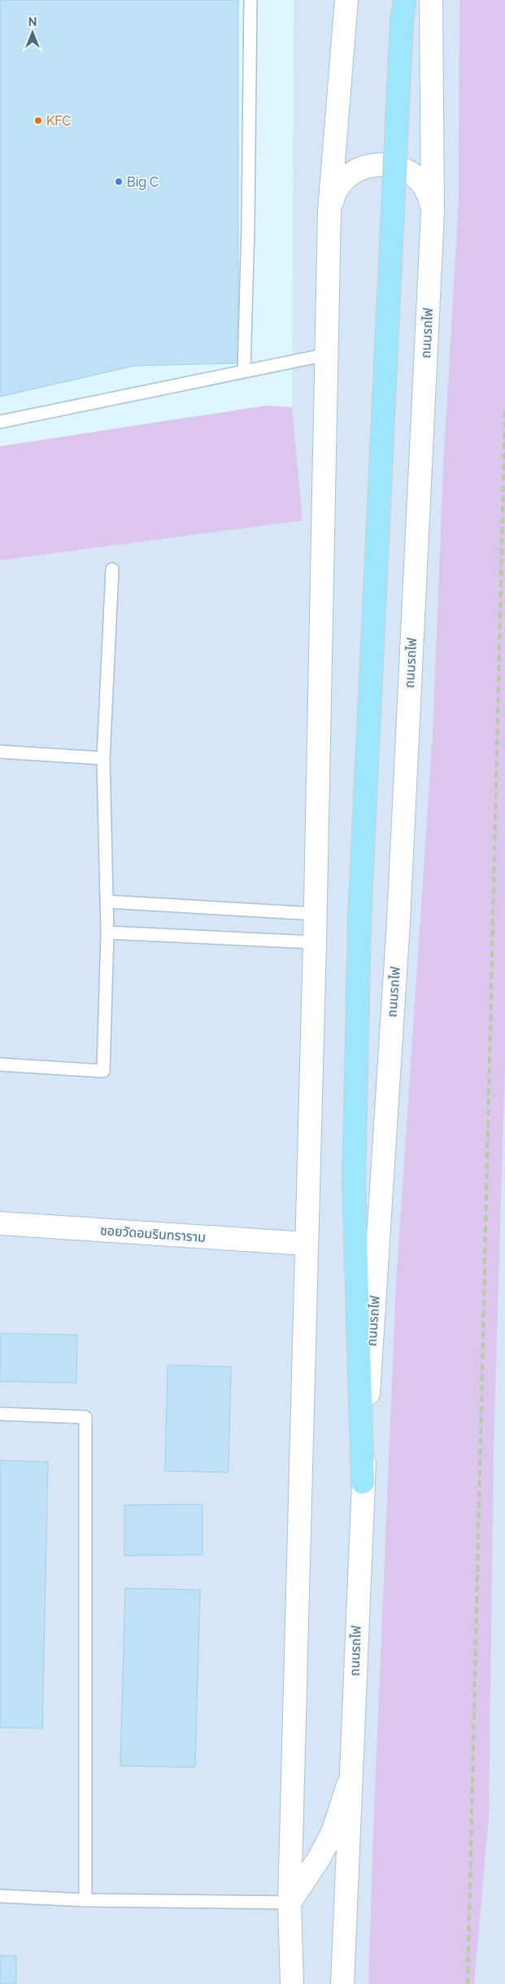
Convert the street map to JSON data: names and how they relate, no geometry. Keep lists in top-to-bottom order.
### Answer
{
  "streets": {
    "main road": ["ถนนรถไฟ", "ซอยวัดอมรินทราราม"]
  },
  "places": ["KFC", "Big C"],
  "north": "top"
}
